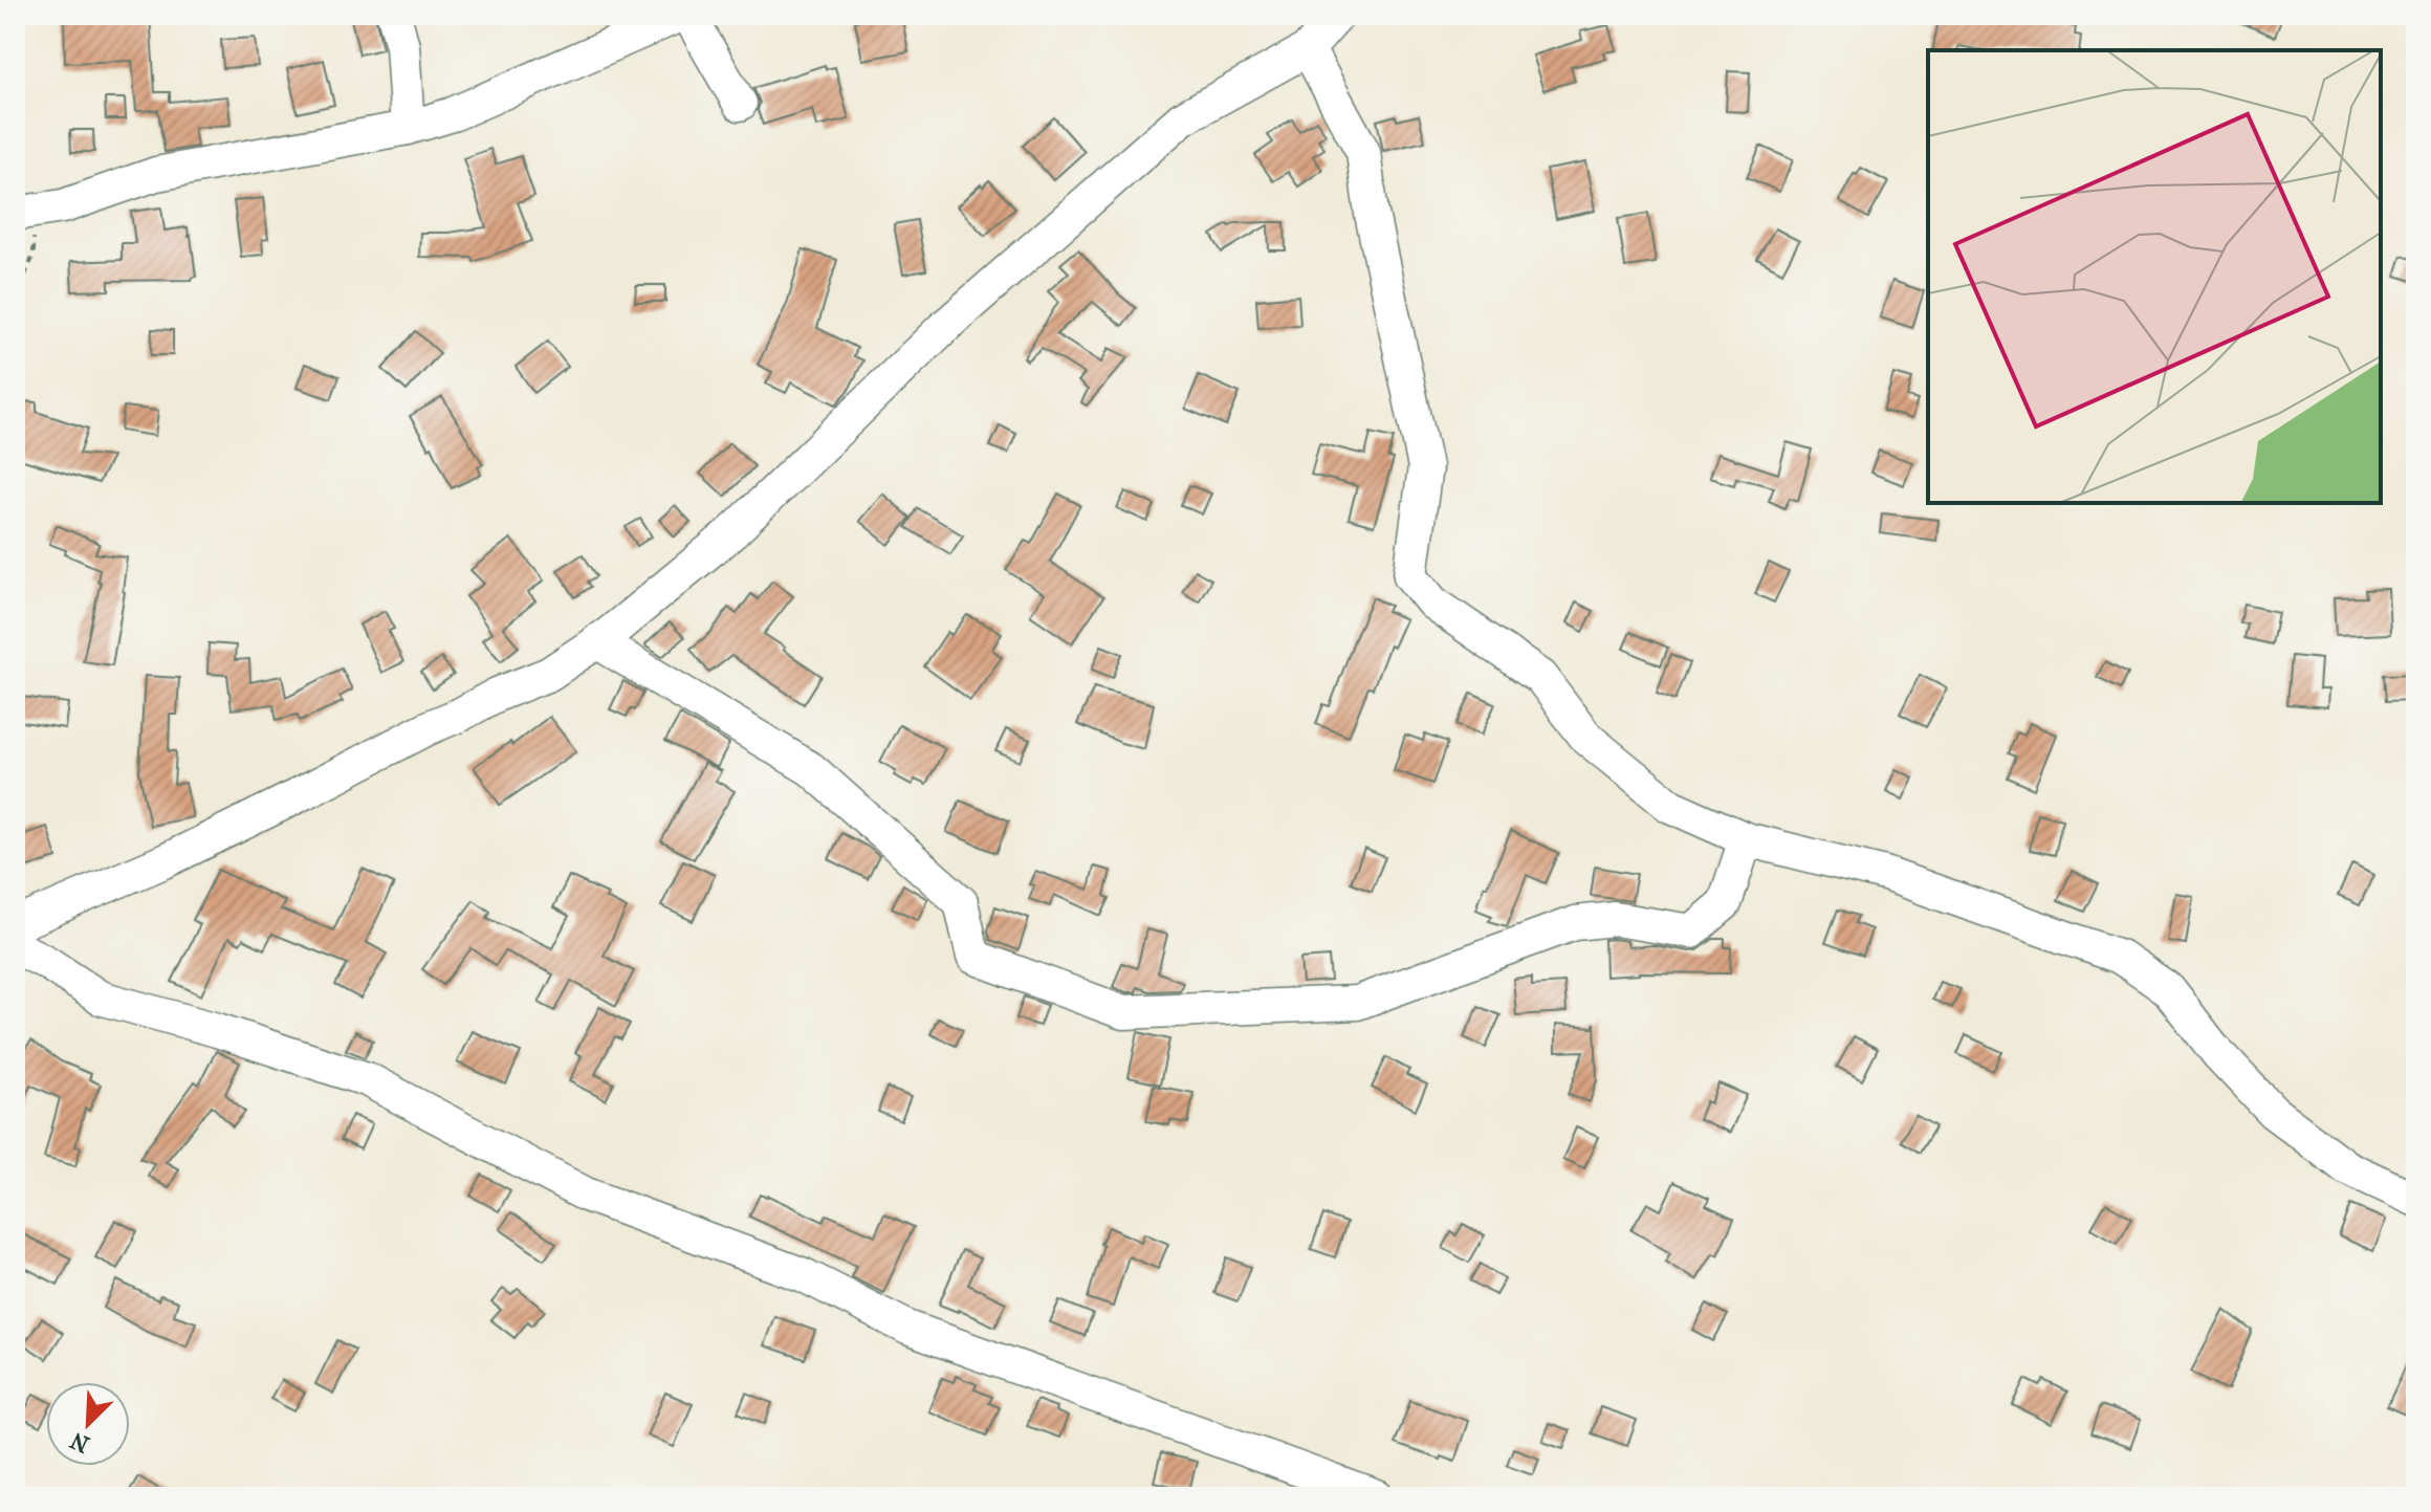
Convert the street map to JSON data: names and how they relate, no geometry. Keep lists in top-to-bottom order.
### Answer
{
  "north": "bottom left"
}
